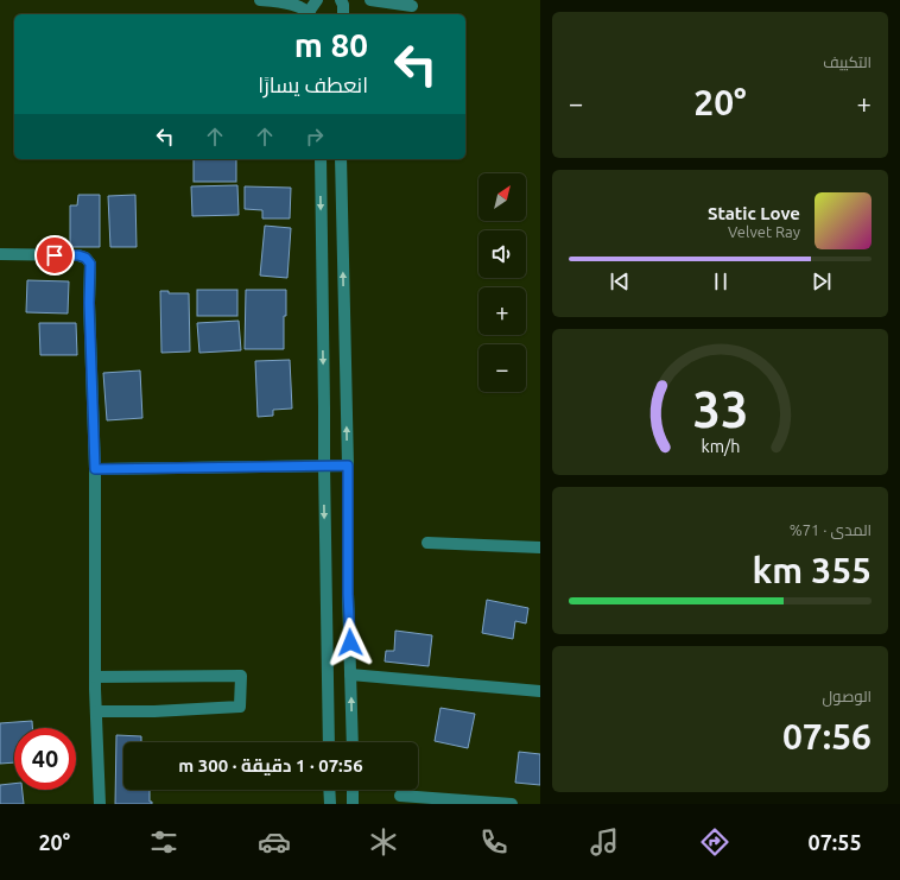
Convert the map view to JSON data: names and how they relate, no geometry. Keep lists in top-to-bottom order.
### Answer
{
  "north": "top right",
  "page": {
    "tile": [
      "التكييف",
      ["المدى · 71%", "355 km"],
      ["الوصول", "07:56"]
    ],
    "turn": ["80 m", "انعطف يسارًا"],
    "heat": ["−", "20°", "+"],
    "map_buttons": ["+", "−"],
    "song": ["Static Love", "Velvet Ray"],
    "limit": "40",
    "trip": "07:56 · 1 دقيقة · 300 m",
    "tabs": ["07:55", "20°"],
    "gauge": ["33", "km/h"]
  }
}
